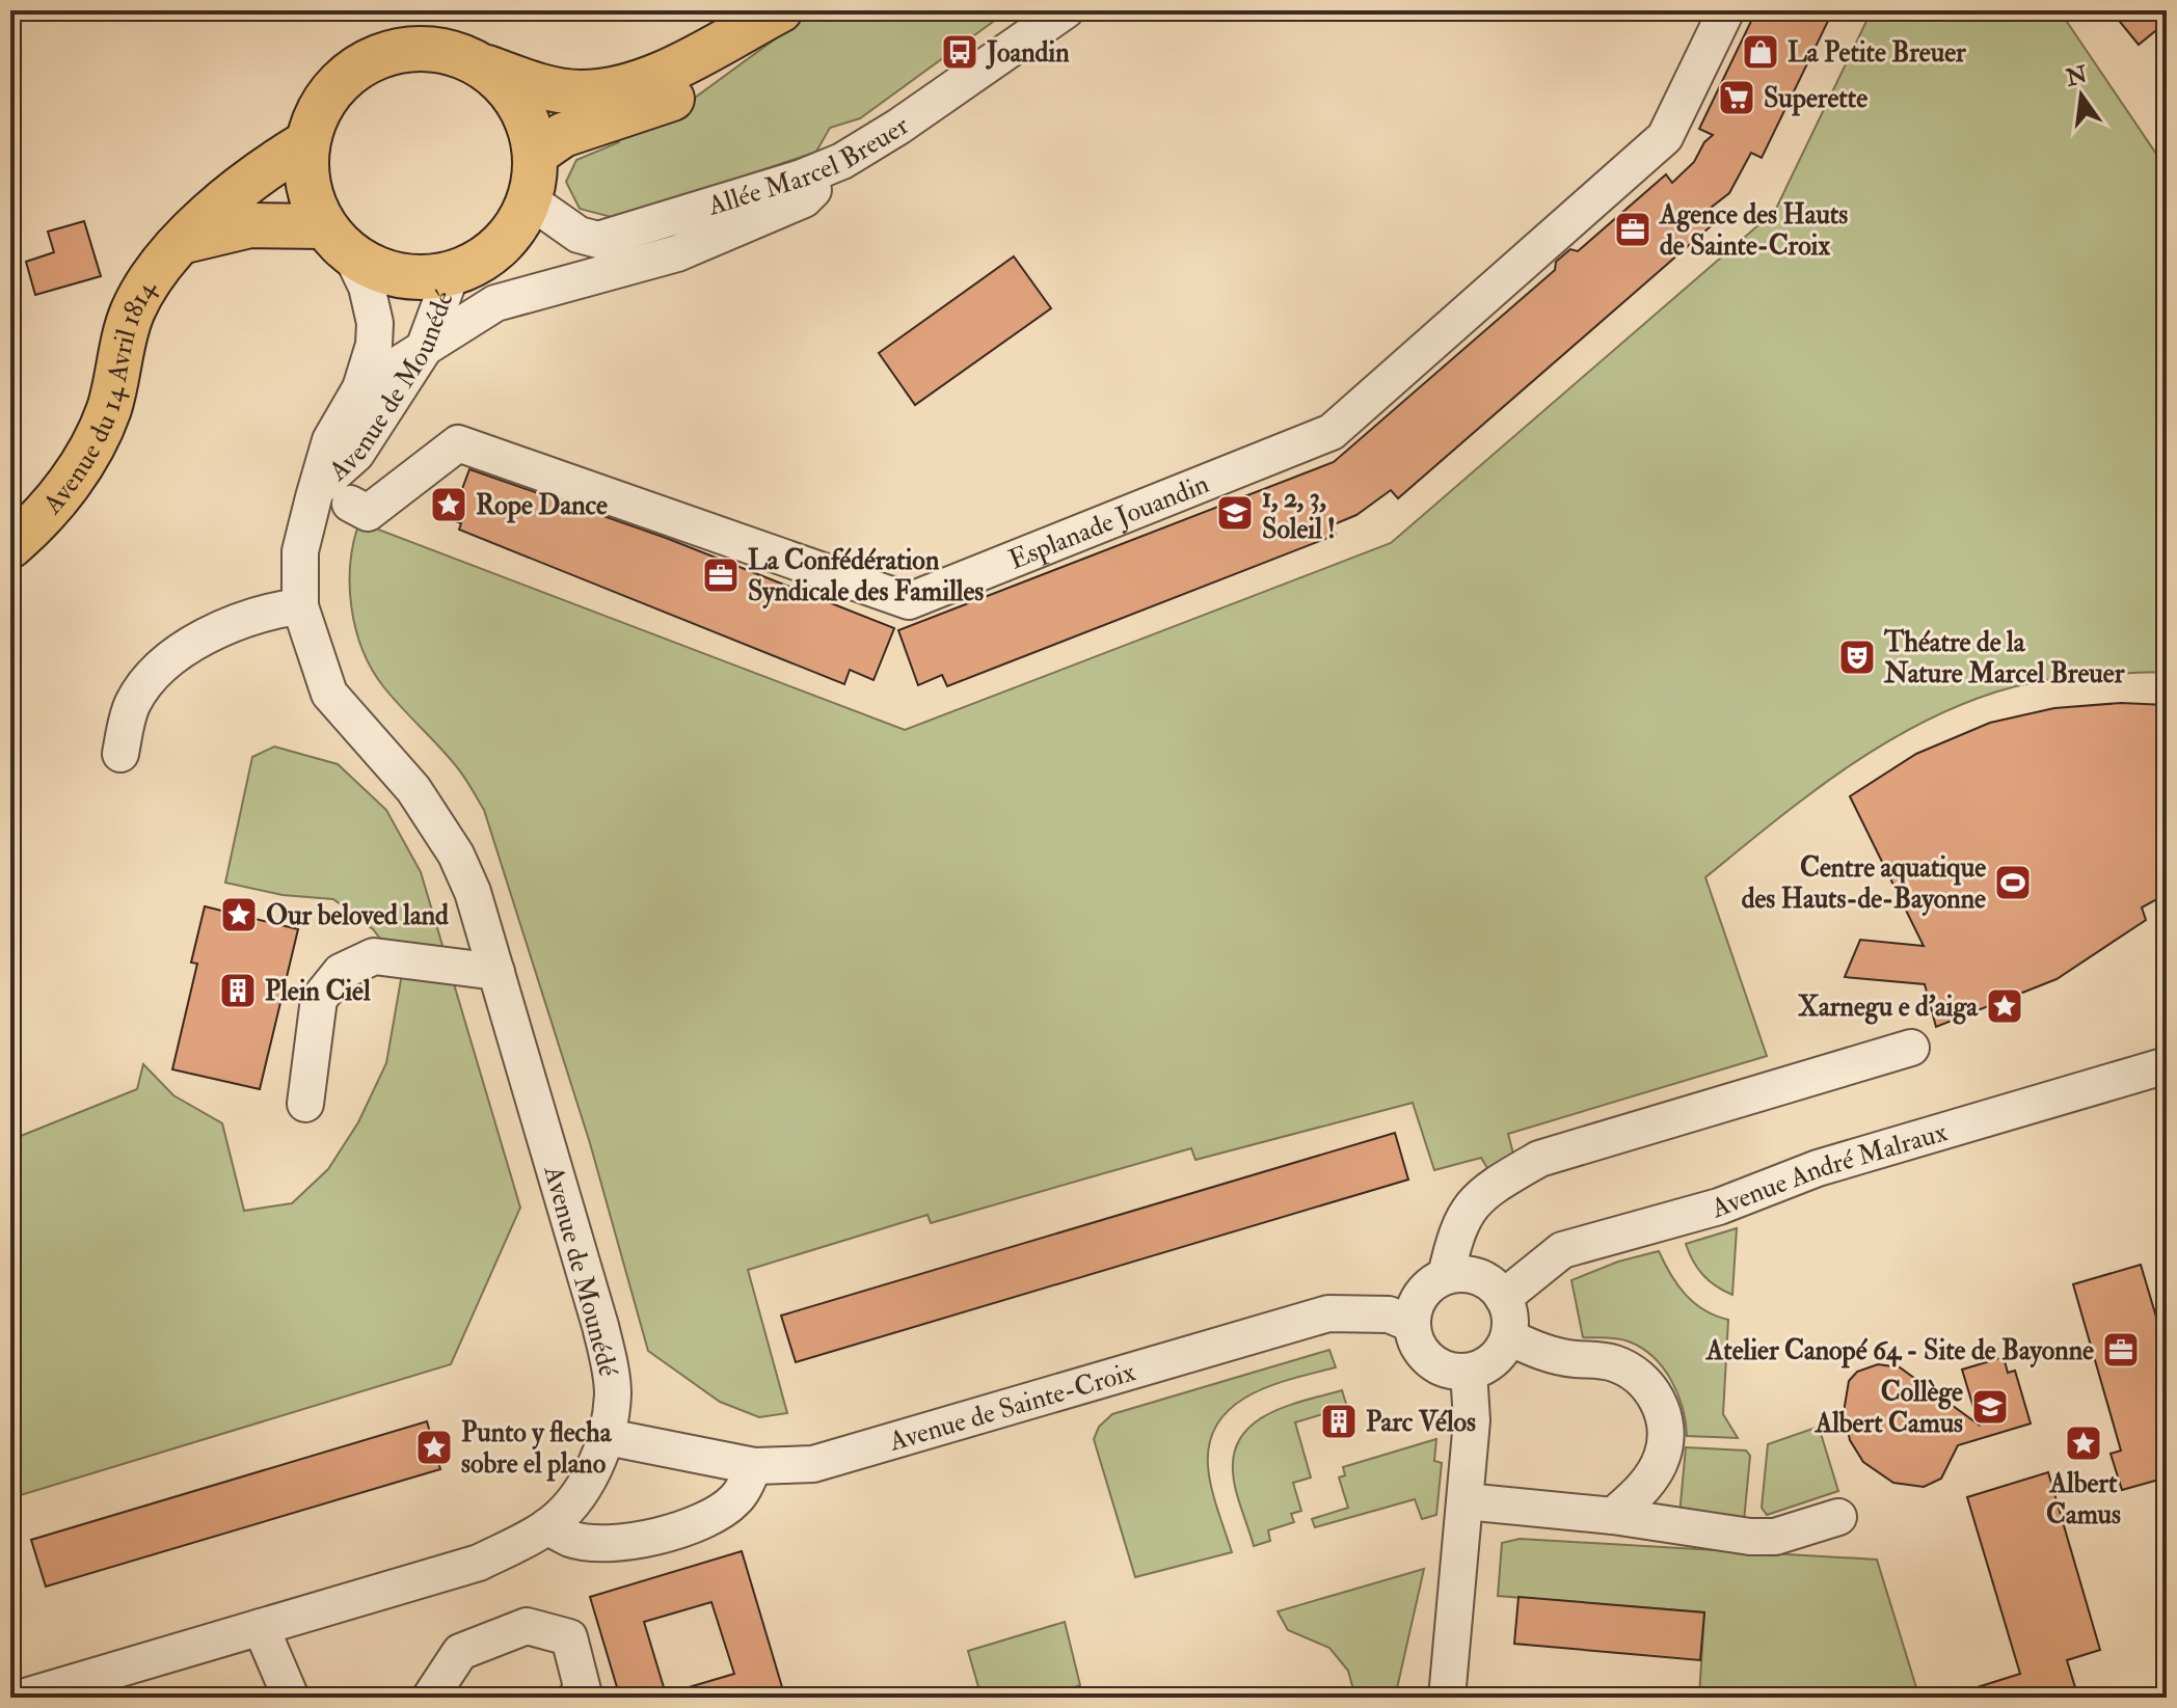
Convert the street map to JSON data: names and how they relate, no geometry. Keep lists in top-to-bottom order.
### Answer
{
  "streets": {
    "main road": ["Avenue du 14 Avril 1814"],
    "street": [
      "Allée Marcel Breuer",
      "Avenue de Mounédé",
      "Esplanade Jouandin",
      "Avenue André Malraux",
      "Avenue de Sainte-Croix"
    ]
  },
  "crossings": [
    ["Allée Marcel Breuer", "Avenue de Mounédé"],
    ["Allée Marcel Breuer", "Avenue du 14 Avril 1814"],
    ["Avenue de Mounédé", "Avenue du 14 Avril 1814"],
    ["Avenue de Mounédé", "Avenue de Sainte-Croix"],
    ["Avenue André Malraux", "Avenue de Sainte-Croix"]
  ],
  "places": {
    "bus stop": ["Joandin"],
    "shop": ["La Petite Breuer"],
    "supermarket": ["Superette"],
    "office": ["Agence des Hauts de Sainte-Croix", "La Confédération Syndicale des Familles", "Atelier Canopé 64 - Site de Bayonne"],
    "place": [
      "Rope Dance",
      "Our beloved land",
      "Xarnegu e d’aiga",
      "Albert Camus",
      "Punto y flecha sobre el plano"
    ],
    "school or university": ["1, 2, 3, Soleil !", "Collège Albert Camus"],
    "theatre": ["Théatre de la Nature Marcel Breuer"],
    "sports": ["Centre aquatique des Hauts-de-Bayonne"],
    "building": ["Plein Ciel", "Parc Vélos"]
  },
  "north": "top"
}
